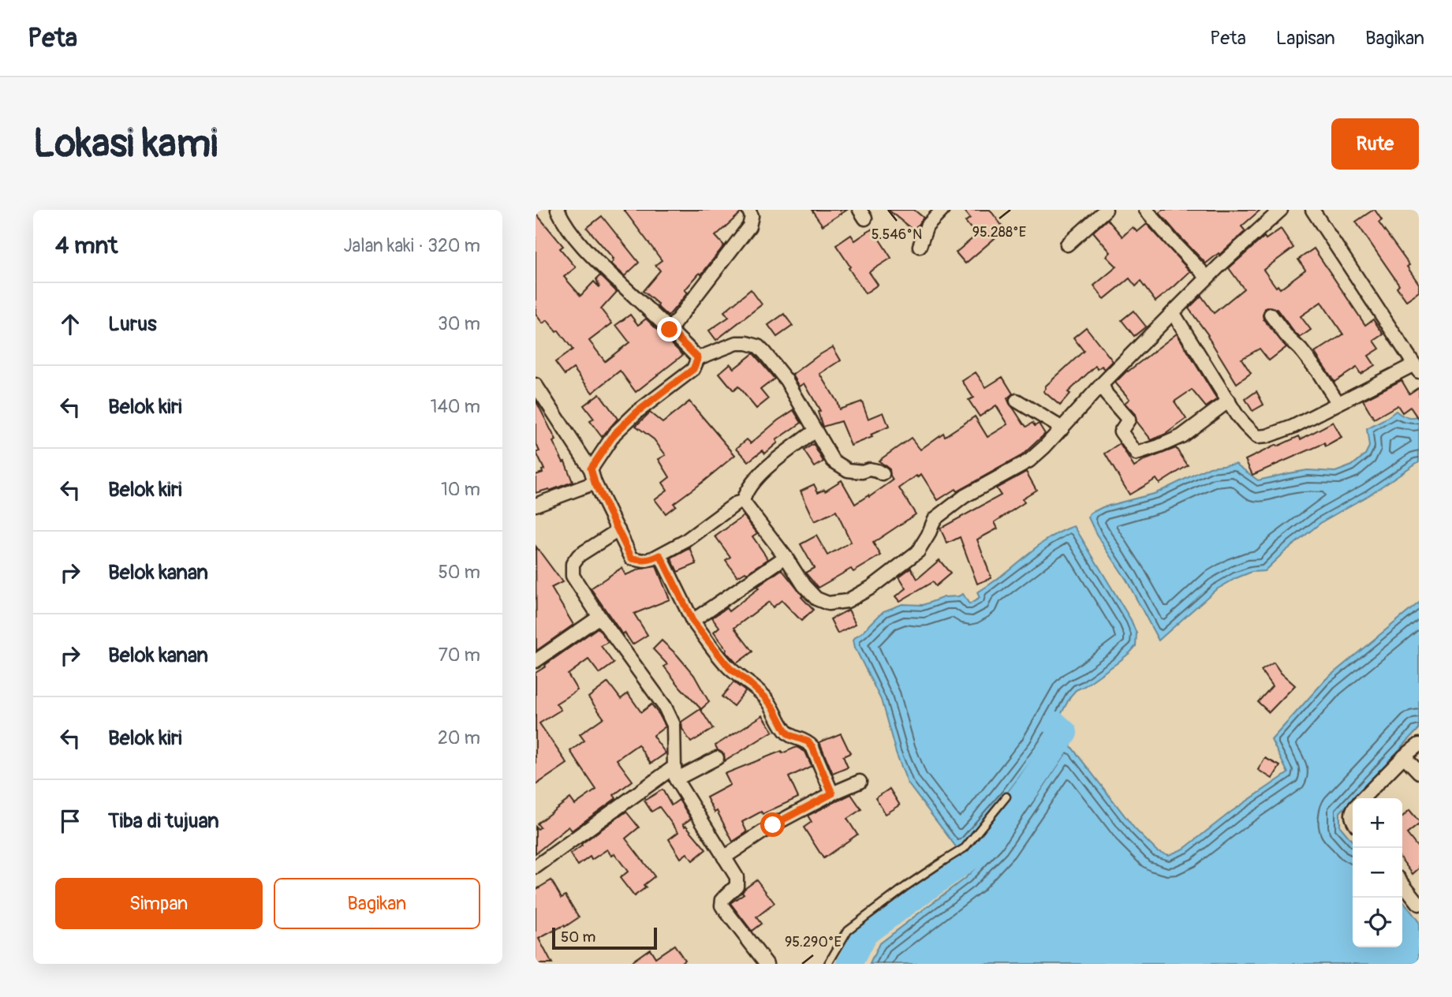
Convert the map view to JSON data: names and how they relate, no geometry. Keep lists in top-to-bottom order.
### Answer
{
  "scale_bar": "50 m",
  "page": {
    "header": "Peta",
    "nav": ["Peta", "Lapisan", "Bagikan"],
    "buttons": [
      "Rute",
      ["Simpan", "Bagikan"]
    ],
    "title": "Lokasi kami",
    "heading": ["4 mnt", "Jalan kaki · 320 m"],
    "list": [
      ["Lurus", "30 m"],
      ["Belok kiri", "140 m"],
      ["Belok kiri", "10 m"],
      ["Belok kanan", "50 m"],
      ["Belok kanan", "70 m"],
      ["Belok kiri", "20 m"],
      "Tiba di tujuan"
    ],
    "map_buttons": ["+", "−"],
    "scale": "50 m"
  },
  "coordinates": ["95.288°E", "5.546°N", "95.290°E"]
}
